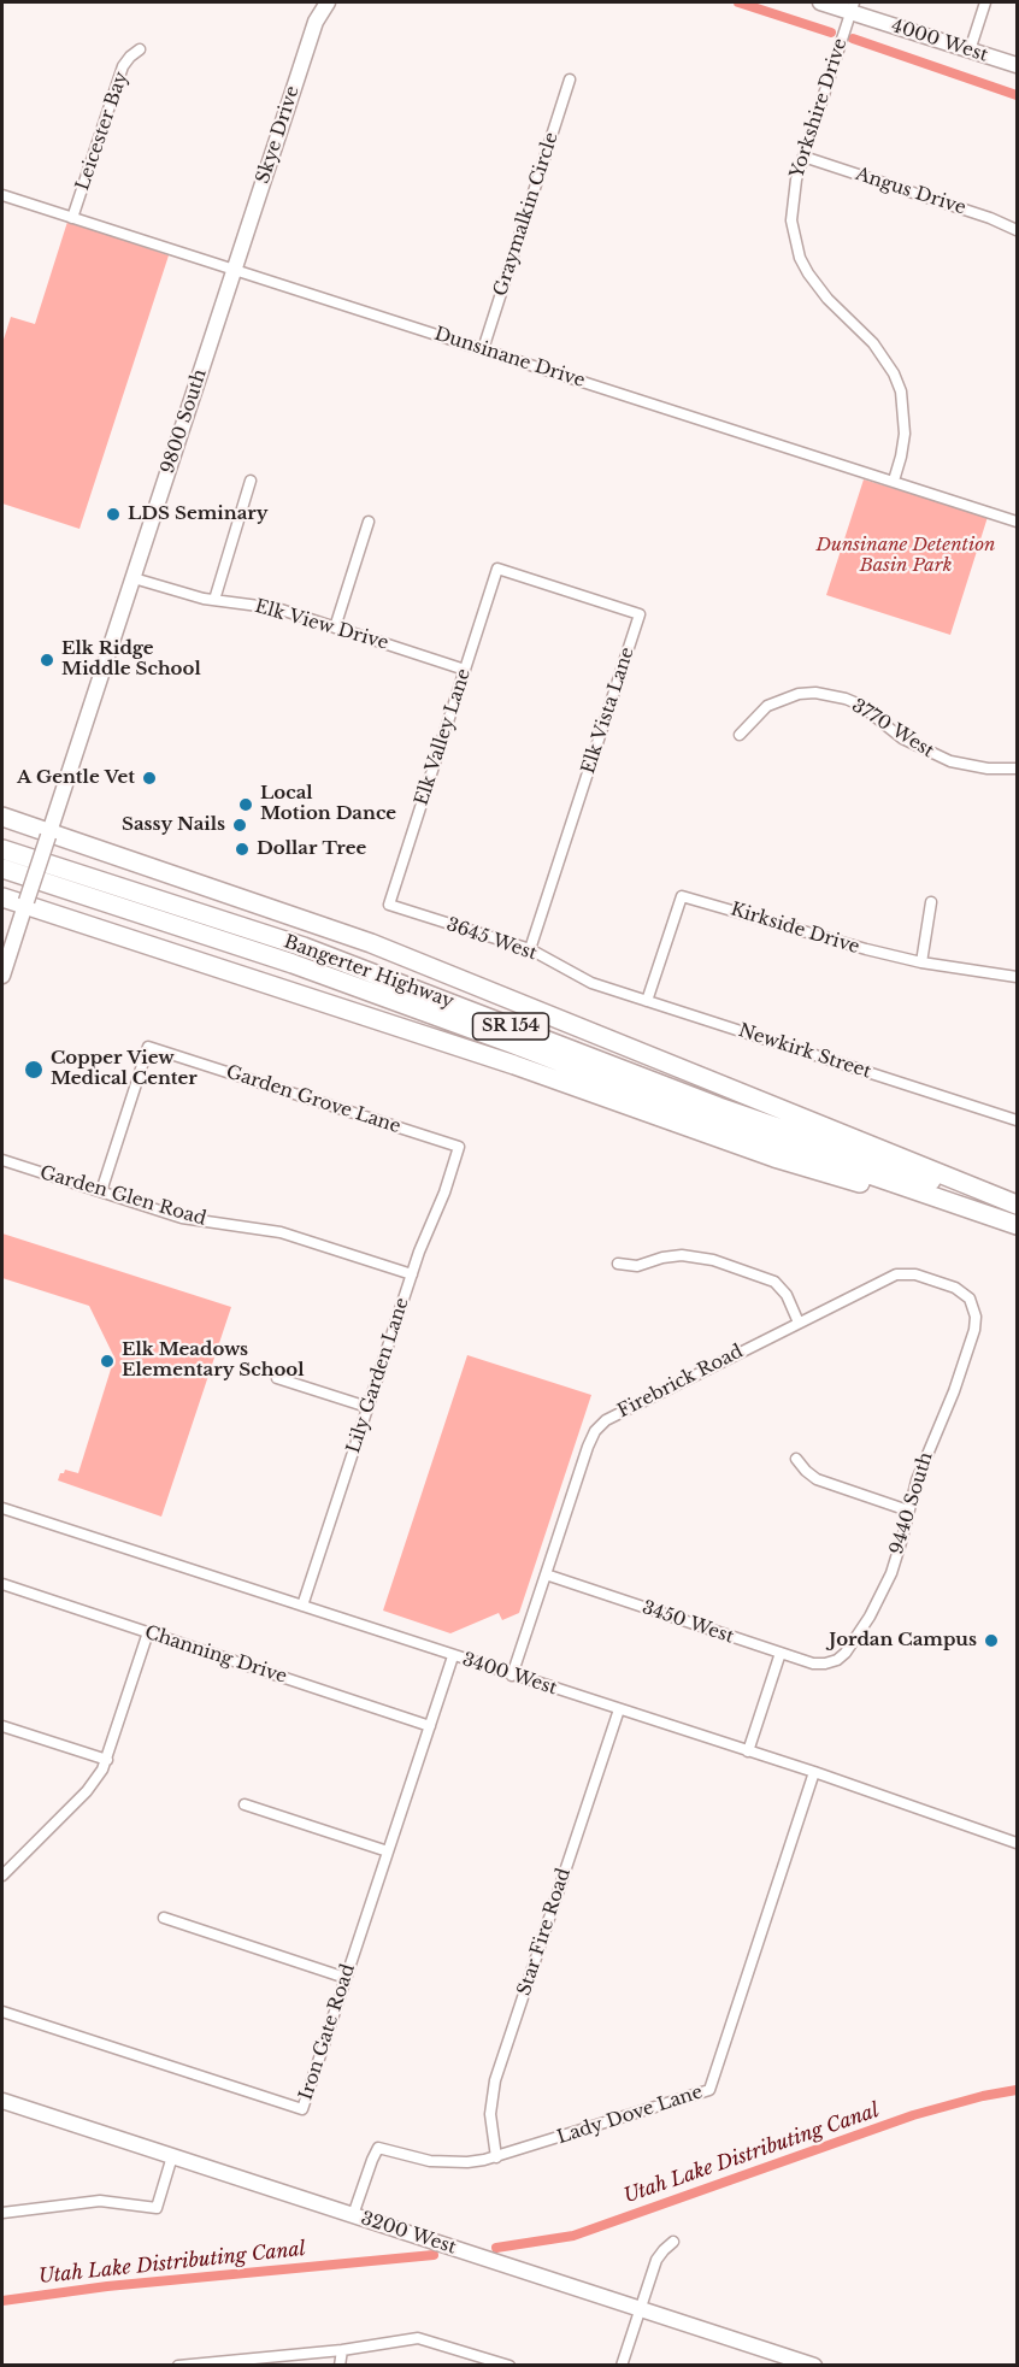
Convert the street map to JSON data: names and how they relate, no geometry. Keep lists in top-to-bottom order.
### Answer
{
  "streets": {
    "highway": ["Bangerter Highway", "SR 154"],
    "main road": [
      "4000 West",
      "Skye Drive",
      "9800 South",
      "3200 West"
    ],
    "street": [
      "Yorkshire Drive",
      "Leicester Bay",
      "Angus Drive",
      "Graymalkin Circle",
      "Dunsinane Drive",
      "Elk View Drive",
      "Elk Vista Lane",
      "3770 West",
      "Elk Valley Lane",
      "Kirkside Drive",
      "3645 West",
      "Newkirk Street",
      "Garden Grove Lane",
      "Garden Glen Road",
      "Lily Garden Lane",
      "Firebrick Road",
      "9440 South",
      "3450 West",
      "Channing Drive",
      "3400 West",
      "Star Fire Road",
      "Iron Gate Road",
      "Lady Dove Lane"
    ]
  },
  "crossings": [
    ["4000 West", "Yorkshire Drive"],
    ["Yorkshire Drive", "Angus Drive"],
    ["Yorkshire Drive", "Dunsinane Drive"],
    ["Leicester Bay", "Dunsinane Drive"],
    ["Skye Drive", "Dunsinane Drive"],
    ["Skye Drive", "9800 South"],
    ["Graymalkin Circle", "Dunsinane Drive"],
    ["Dunsinane Drive", "9800 South"],
    ["9800 South", "Elk View Drive"],
    ["Elk View Drive", "Elk Valley Lane"],
    ["Elk Vista Lane", "Elk Valley Lane"],
    ["Elk Vista Lane", "3645 West"],
    ["Elk Valley Lane", "3645 West"],
    ["Kirkside Drive", "Newkirk Street"],
    ["3645 West", "Newkirk Street"],
    ["Garden Grove Lane", "Garden Glen Road"],
    ["Garden Grove Lane", "Lily Garden Lane"],
    ["Garden Glen Road", "Lily Garden Lane"],
    ["Lily Garden Lane", "3400 West"],
    ["Firebrick Road", "9440 South"],
    ["Firebrick Road", "3450 West"],
    ["Firebrick Road", "3400 West"],
    ["9440 South", "3450 West"],
    ["Channing Drive", "Iron Gate Road"],
    ["3400 West", "Star Fire Road"],
    ["3400 West", "Iron Gate Road"],
    ["3400 West", "Lady Dove Lane"],
    ["Star Fire Road", "Lady Dove Lane"],
    ["Lady Dove Lane", "3200 West"]
  ],
  "water": ["Utah Lake Distributing Canal"],
  "parks": ["Dunsinane Detention Basin Park"],
  "places": [
    "LDS Seminary",
    "Elk Ridge Middle School",
    "A Gentle Vet",
    "Local Motion Dance",
    "Sassy Nails",
    "Dollar Tree",
    "Copper View Medical Center",
    "Elk Meadows Elementary School",
    "Jordan Campus"
  ]
}
